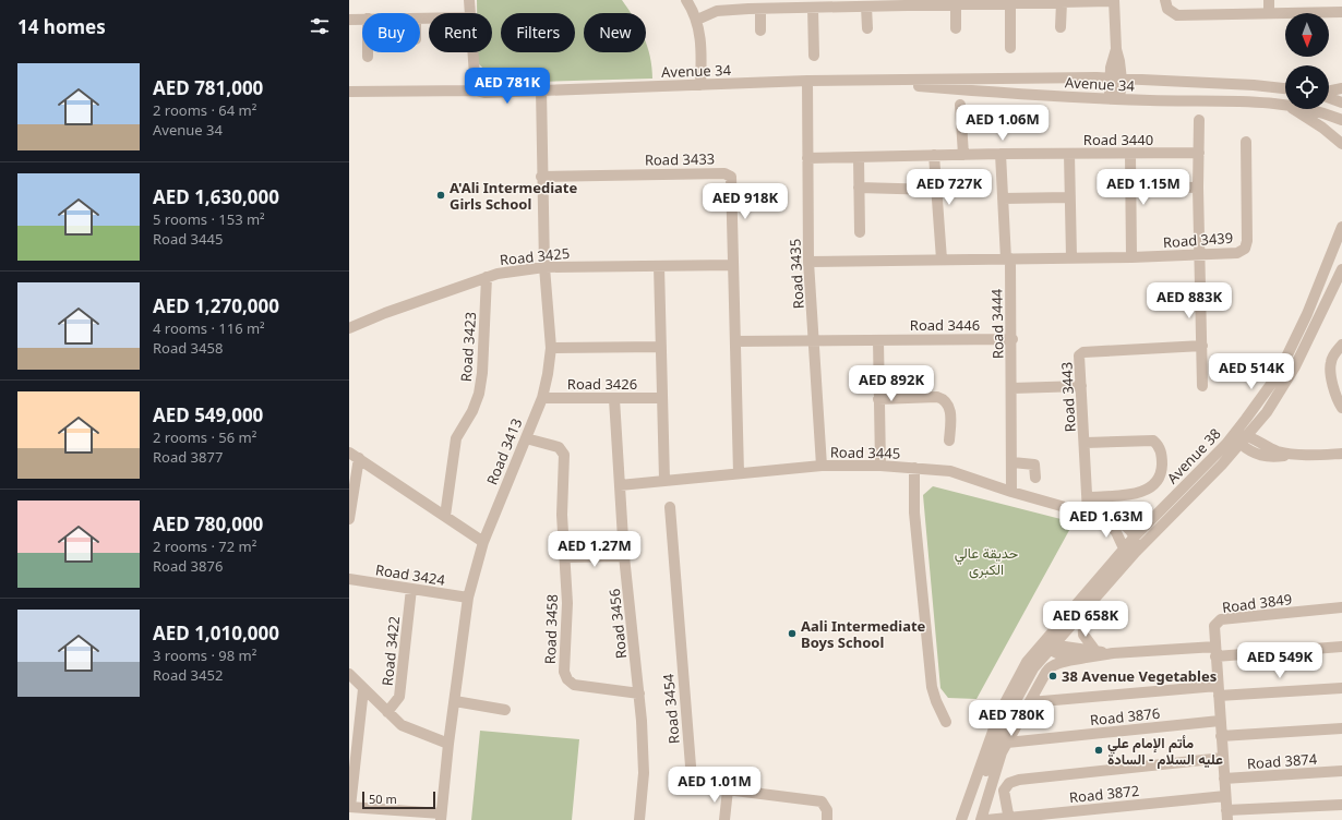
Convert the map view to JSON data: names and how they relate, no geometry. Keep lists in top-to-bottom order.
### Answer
{
  "streets": {
    "street": [
      "Avenue 34",
      "Road 3440",
      "Road 3433",
      "Road 3439",
      "Road 3425",
      "Road 3435",
      "Road 3444",
      "Road 3446",
      "Road 3423",
      "Road 3426",
      "Road 3443",
      "Road 3413",
      "Road 3445",
      "Avenue 38",
      "Road 3424",
      "Road 3849",
      "Road 3456",
      "Road 3458",
      "Road 3422",
      "Road 3454",
      "Road 3876",
      "Road 3874",
      "Road 3872"
    ]
  },
  "crossings": [
    ["Avenue 34", "Road 3435"],
    ["Avenue 34", "Road 3413"],
    ["Road 3440", "Road 3435"],
    ["Road 3440", "Road 3444"],
    ["Road 3433", "Road 3425"],
    ["Road 3433", "Road 3413"],
    ["Road 3433", "Road 3445"],
    ["Road 3439", "Road 3435"],
    ["Road 3439", "Road 3444"],
    ["Road 3425", "Road 3423"],
    ["Road 3425", "Road 3413"],
    ["Road 3435", "Road 3446"],
    ["Road 3435", "Road 3445"],
    ["Road 3444", "Road 3446"],
    ["Road 3444", "Road 3445"],
    ["Road 3426", "Road 3413"],
    ["Road 3426", "Road 3456"],
    ["Road 3443", "Road 3445"],
    ["Road 3413", "Road 3424"],
    ["Road 3413", "Road 3458"],
    ["Road 3413", "Road 3422"],
    ["Road 3445", "Road 3456"],
    ["Road 3424", "Road 3422"],
    ["Road 3849", "Road 3876"],
    ["Road 3849", "Road 3874"],
    ["Road 3849", "Road 3872"],
    ["Road 3456", "Road 3458"]
  ],
  "parks": ["حديقة عالي الكبرى"],
  "places": [
    "A'Ali Intermediate Girls School",
    "Aali Intermediate Boys School",
    "38 Avenue Vegetables",
    "مأتم الإمام علي عليه السلام - السادة"
  ],
  "scale_bar": "50 m",
  "north": "bottom",
  "page": {
    "heading": "14 homes",
    "chip": [
      "Buy",
      "Rent",
      "Filters",
      "New"
    ],
    "list": [
      {
        "name": "AED 781,000",
        "note": "2 rooms · 64 m² · Avenue 34"
      },
      {
        "name": "AED 1,630,000",
        "note": "5 rooms · 153 m² · Road 3445"
      },
      {
        "name": "AED 1,270,000",
        "note": "4 rooms · 116 m² · Road 3458"
      },
      {
        "name": "AED 549,000",
        "note": "2 rooms · 56 m² · Road 3877"
      },
      {
        "name": "AED 780,000",
        "note": "2 rooms · 72 m² · Road 3876"
      },
      {
        "name": "AED 1,010,000",
        "note": "3 rooms · 98 m² · Road 3452"
      }
    ],
    "price": [
      "AED 781K",
      "AED 1.06M",
      "AED 727K",
      "AED 1.15M",
      "AED 918K",
      "AED 883K",
      "AED 514K",
      "AED 892K",
      "AED 1.63M",
      "AED 1.27M",
      "AED 658K",
      "AED 549K",
      "AED 780K",
      "AED 1.01M"
    ],
    "scale": "50 m"
  }
}
